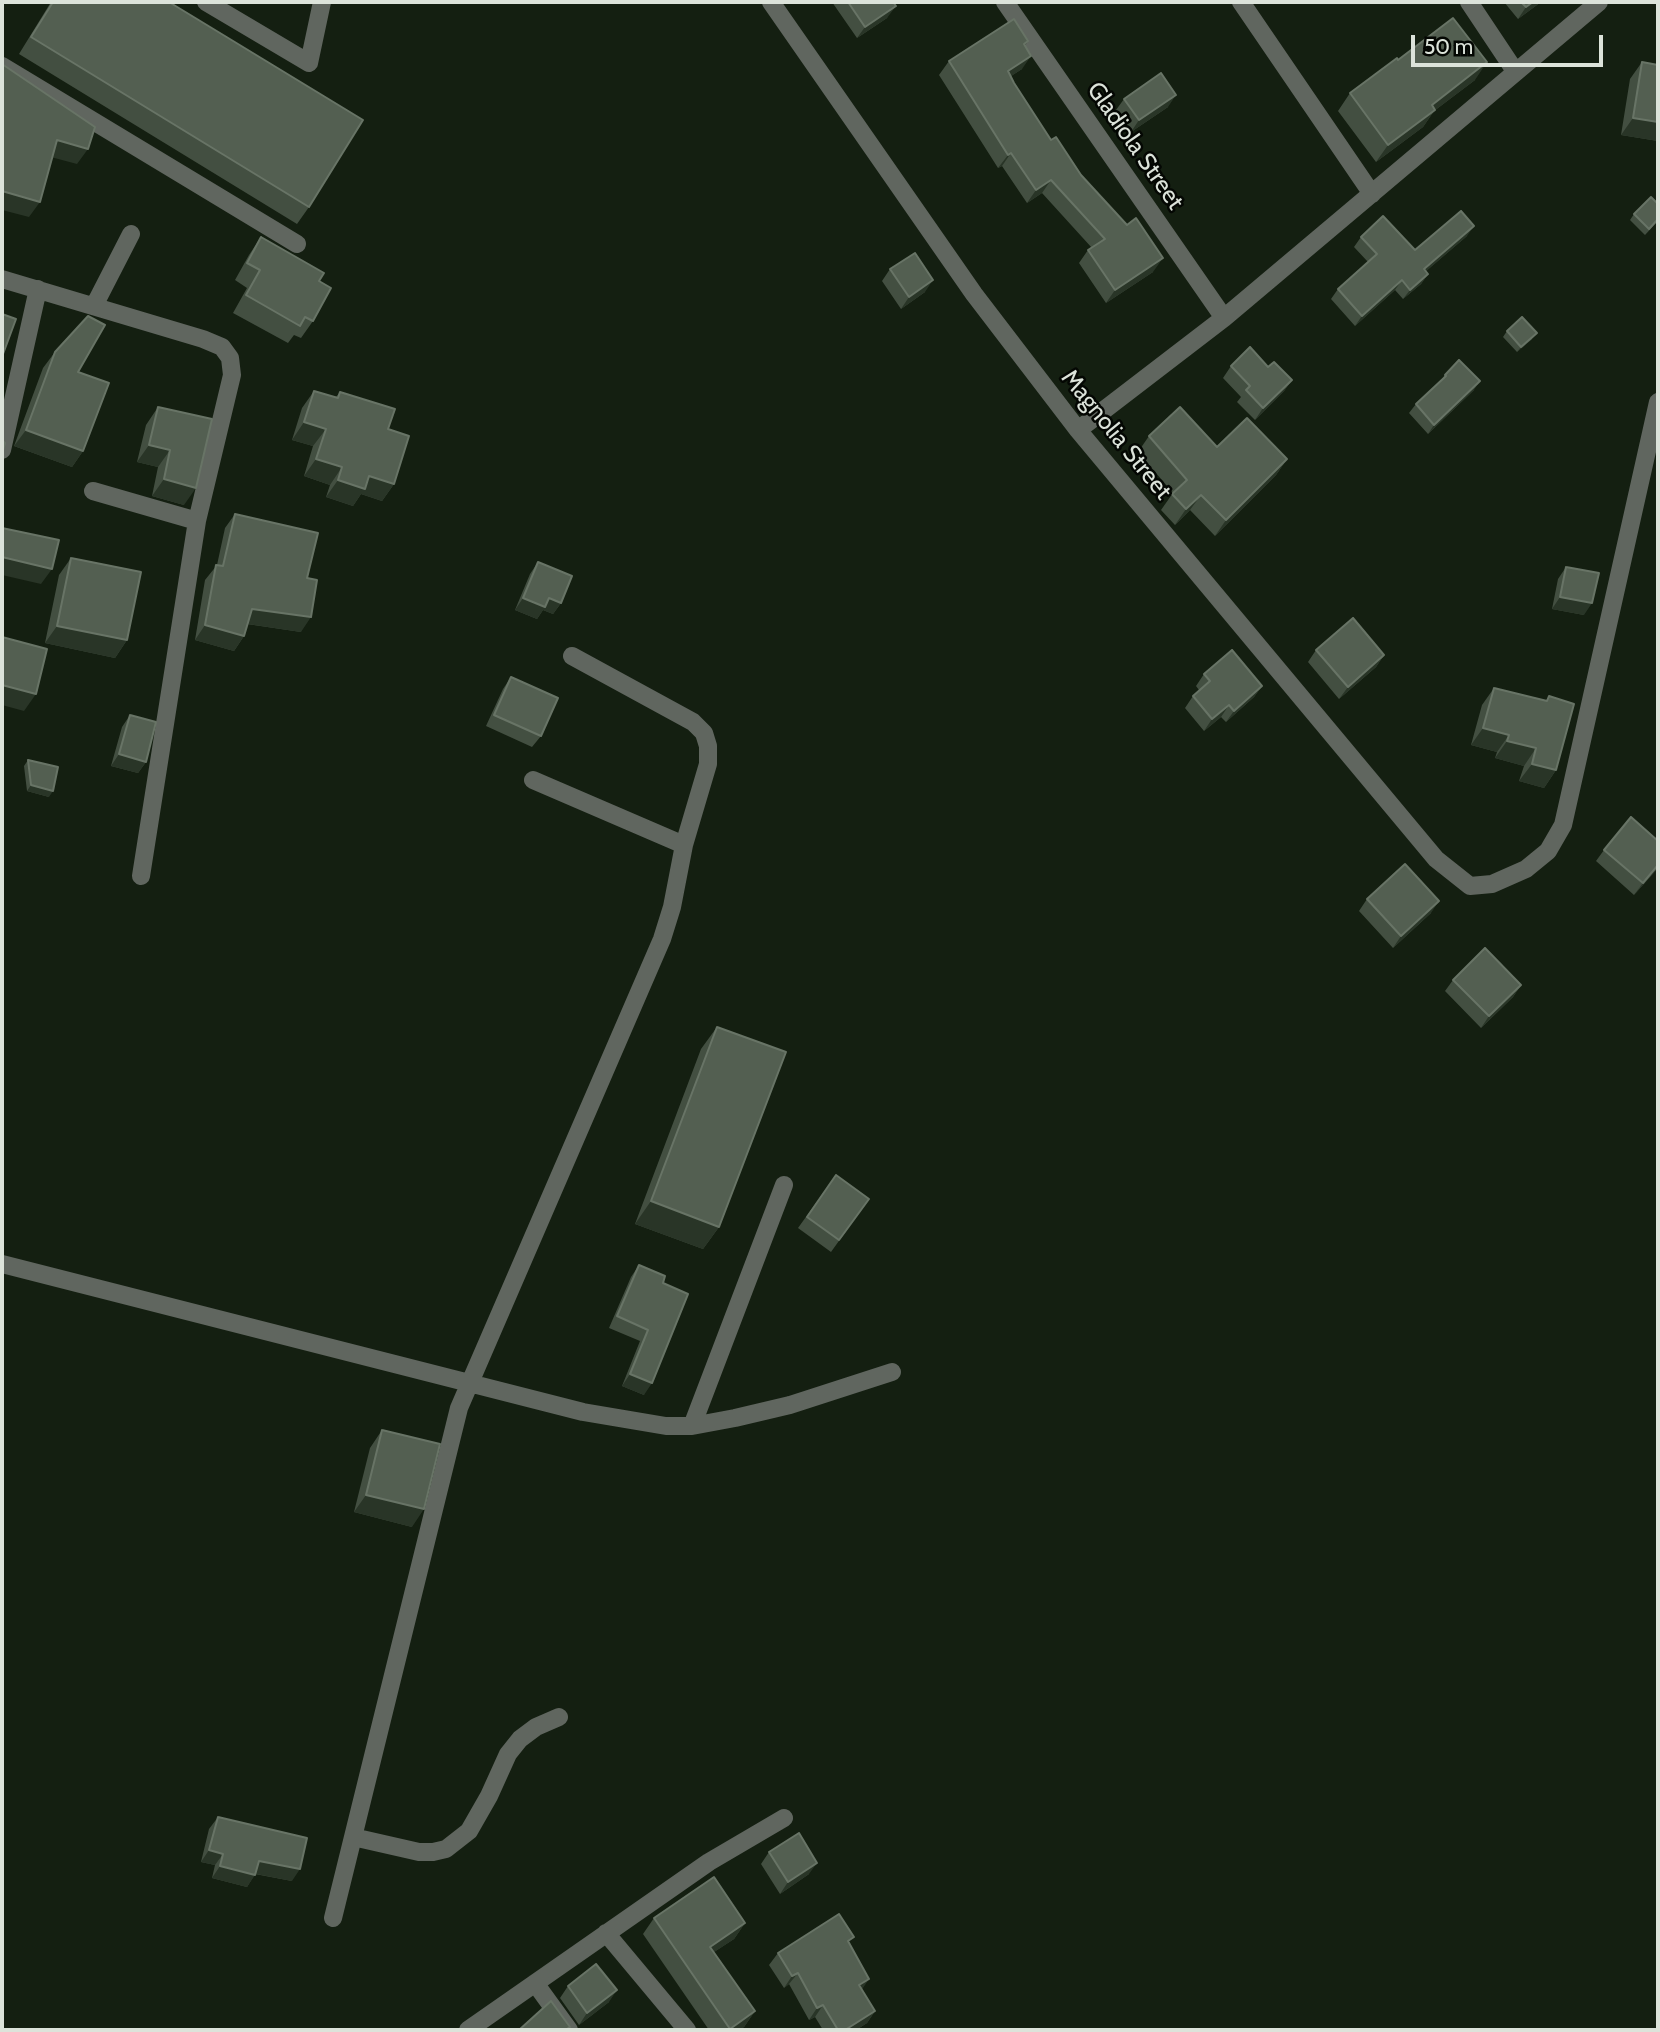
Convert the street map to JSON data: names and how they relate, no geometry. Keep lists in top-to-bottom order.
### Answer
{
  "streets": {
    "street": ["Gladiola Street", "Magnolia Street"]
  },
  "scale_bar": "50 m"
}
